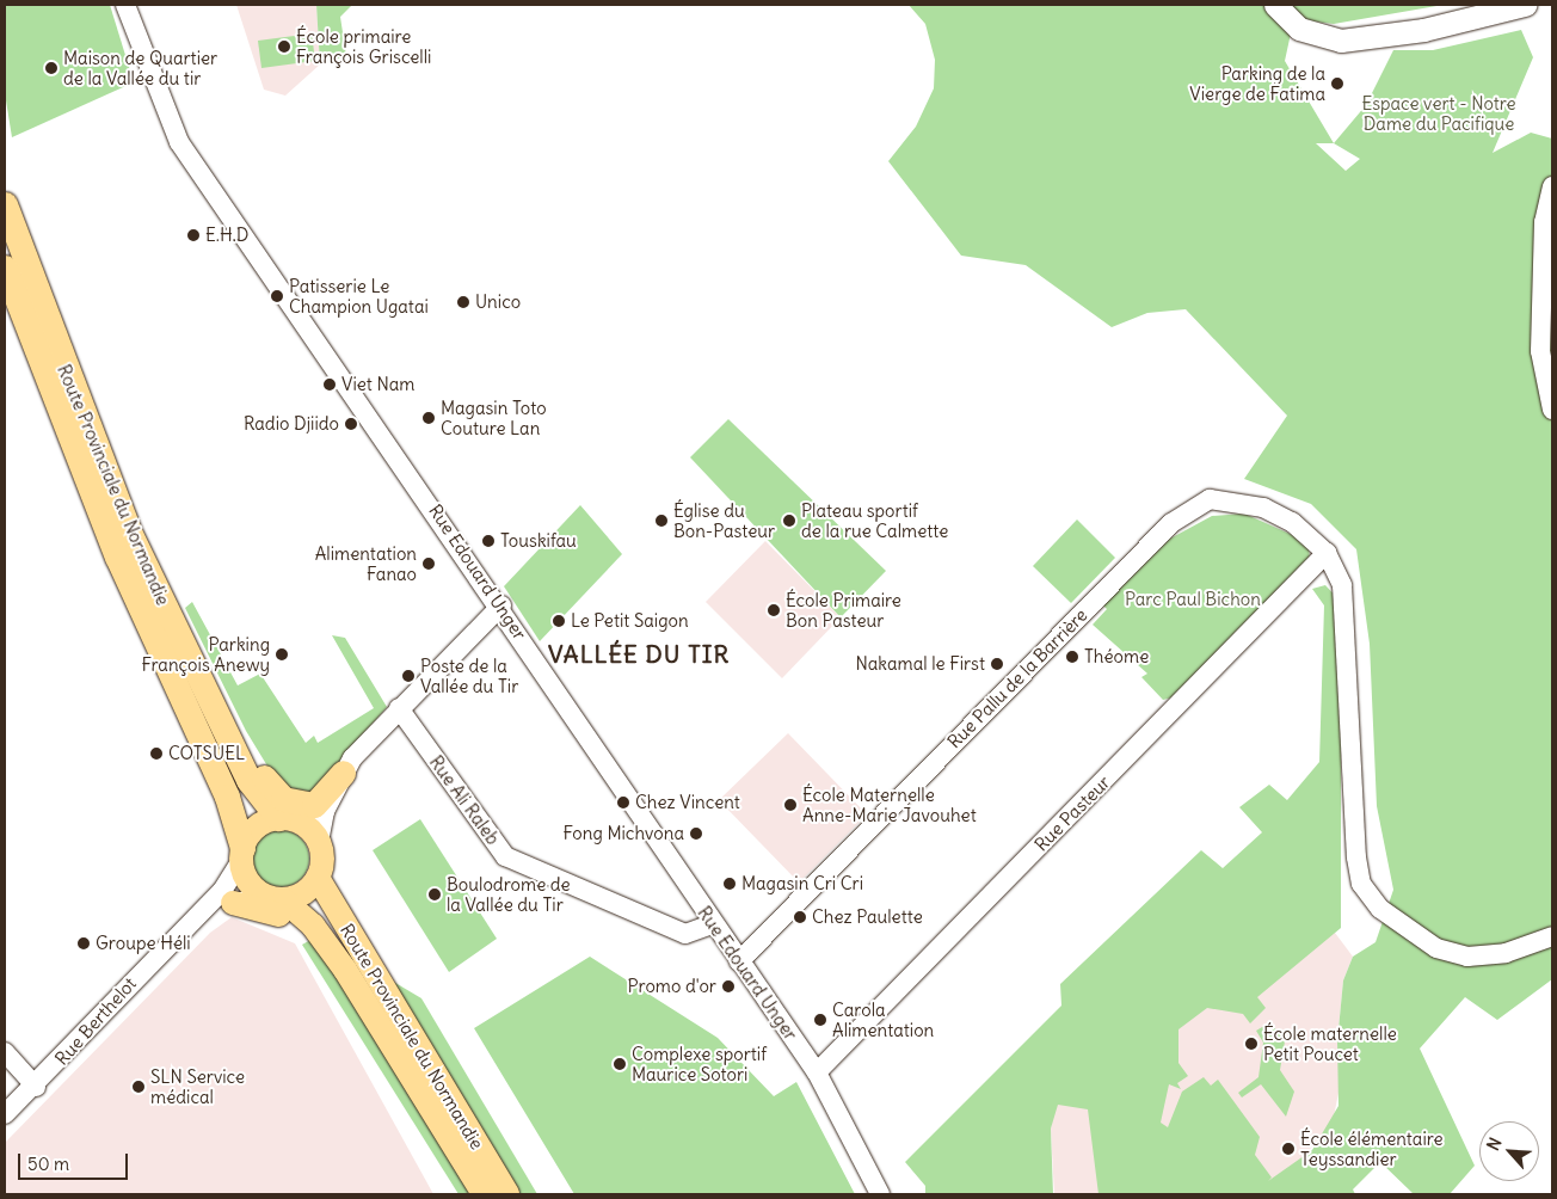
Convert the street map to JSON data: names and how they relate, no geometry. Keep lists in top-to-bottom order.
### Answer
{
  "streets": {
    "highway": ["Route Provinciale du Normandie"],
    "street": [
      "Rue Edouard Unger",
      "Rue Pallu de la Barrière",
      "Rue Ali Raleb",
      "Rue Pasteur",
      "Rue Berthelot"
    ]
  },
  "crossings": [
    ["Route Provinciale du Normandie", "Rue Berthelot"],
    ["Rue Edouard Unger", "Rue Pallu de la Barrière"],
    ["Rue Edouard Unger", "Rue Ali Raleb"],
    ["Rue Edouard Unger", "Rue Pasteur"],
    ["Rue Pallu de la Barrière", "Rue Pasteur"]
  ],
  "districts": ["VALLÉE DU TIR"],
  "parks": ["Espace vert - Notre Dame du Pacifique", "Parc Paul Bichon"],
  "places": [
    "École primaire François Griscelli",
    "Maison de Quartier de la Vallée du tir",
    "Parking de la Vierge de Fatima",
    "E.H.D",
    "Patisserie Le Champion Ugatai",
    "Unico",
    "Viet Nam",
    "Magasin Toto Couture Lan",
    "Radio Djiido",
    "Église du Bon-Pasteur",
    "Plateau sportif de la rue Calmette",
    "Touskifau",
    "Alimentation Fanao",
    "École Primaire Bon Pasteur",
    "Le Petit Saigon",
    "Parking François Anewy",
    "Théome",
    "Nakamal le First",
    "Poste de la Vallée du Tir",
    "COTSUEL",
    "Chez Vincent",
    "École Maternelle Anne-Marie Javouhet",
    "Fong Michvona",
    "Magasin Cri Cri",
    "Boulodrome de la Vallée du Tir",
    "Chez Paulette",
    "Groupe Héli",
    "Promo d'or",
    "Carola Alimentation",
    "École maternelle Petit Poucet",
    "Complexe sportif Maurice Sotori",
    "SLN Service médical",
    "École élémentaire Teyssandier"
  ],
  "scale_bar": "50 m",
  "north": "top left"
}
